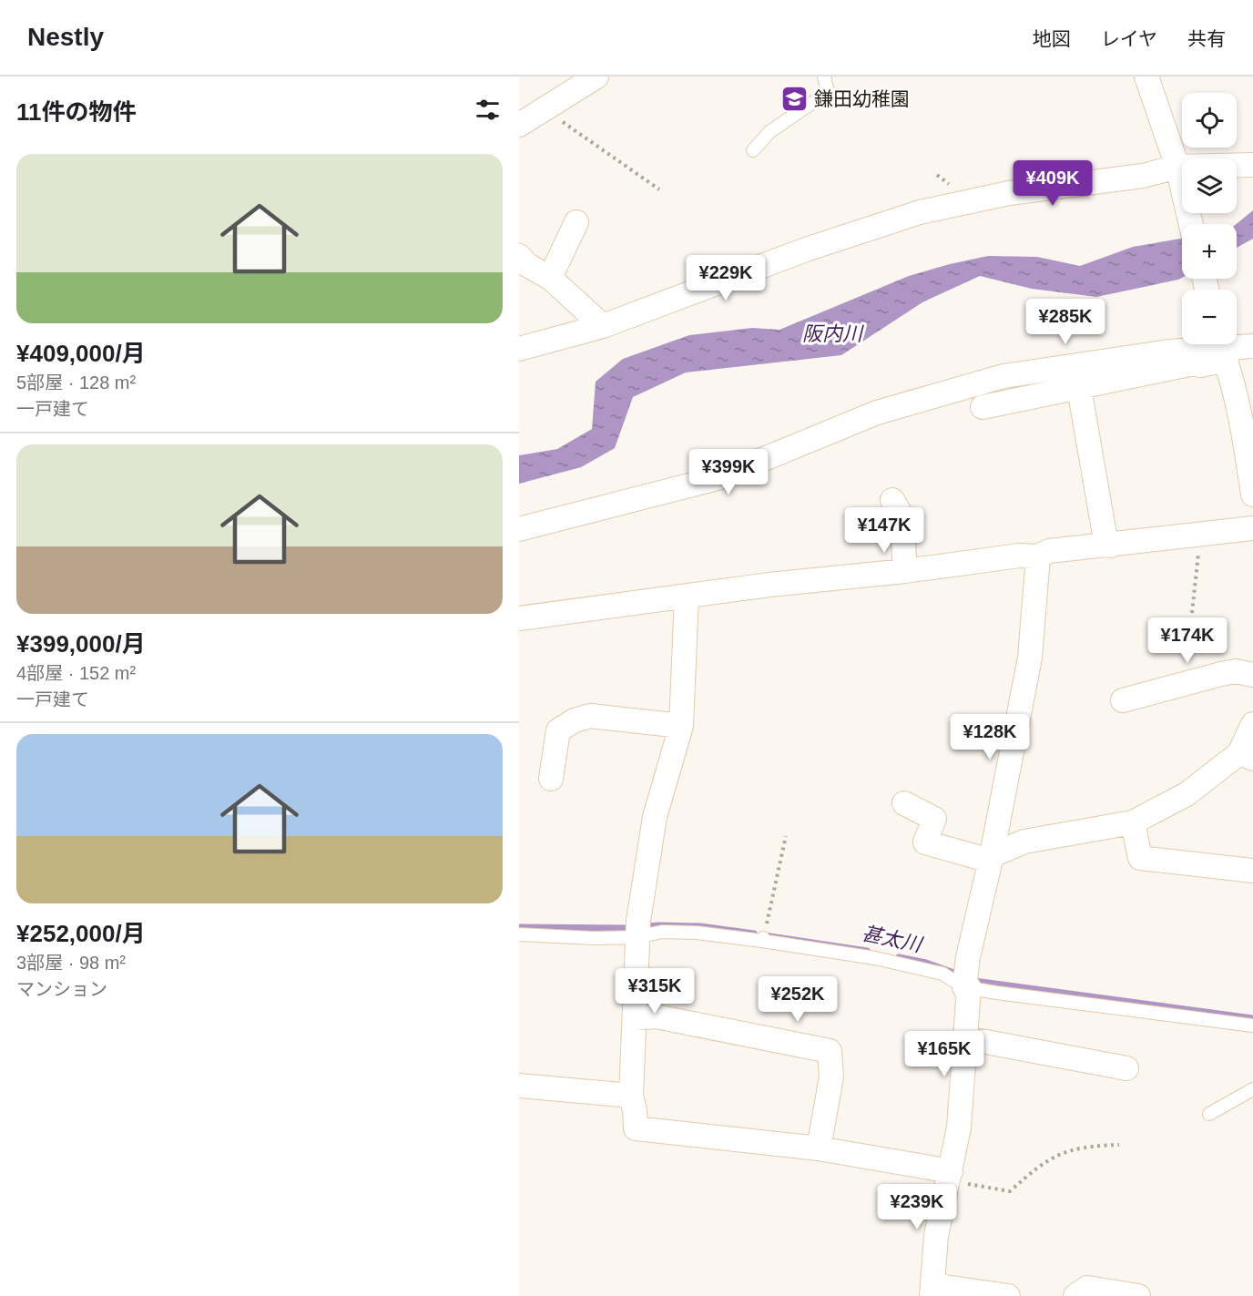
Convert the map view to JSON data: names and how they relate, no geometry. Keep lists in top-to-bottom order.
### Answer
{
  "water": ["阪内川", "甚太川"],
  "places": {
    "school or university": ["鎌田幼稚園"]
  },
  "page": {
    "header": "Nestly",
    "nav": ["地図", "レイヤ", "共有"],
    "heading": "11件の物件",
    "map_buttons": ["+", "−"],
    "list": [
      {
        "name": "¥409,000/月",
        "note": "5部屋 · 128 m² · 一戸建て"
      },
      {
        "name": "¥399,000/月",
        "note": "4部屋 · 152 m² · 一戸建て"
      },
      {
        "name": "¥252,000/月",
        "note": "3部屋 · 98 m² · マンション"
      }
    ],
    "price": [
      "¥409K",
      "¥229K",
      "¥285K",
      "¥399K",
      "¥147K",
      "¥174K",
      "¥128K",
      "¥315K",
      "¥252K",
      "¥165K",
      "¥239K"
    ]
  }
}
